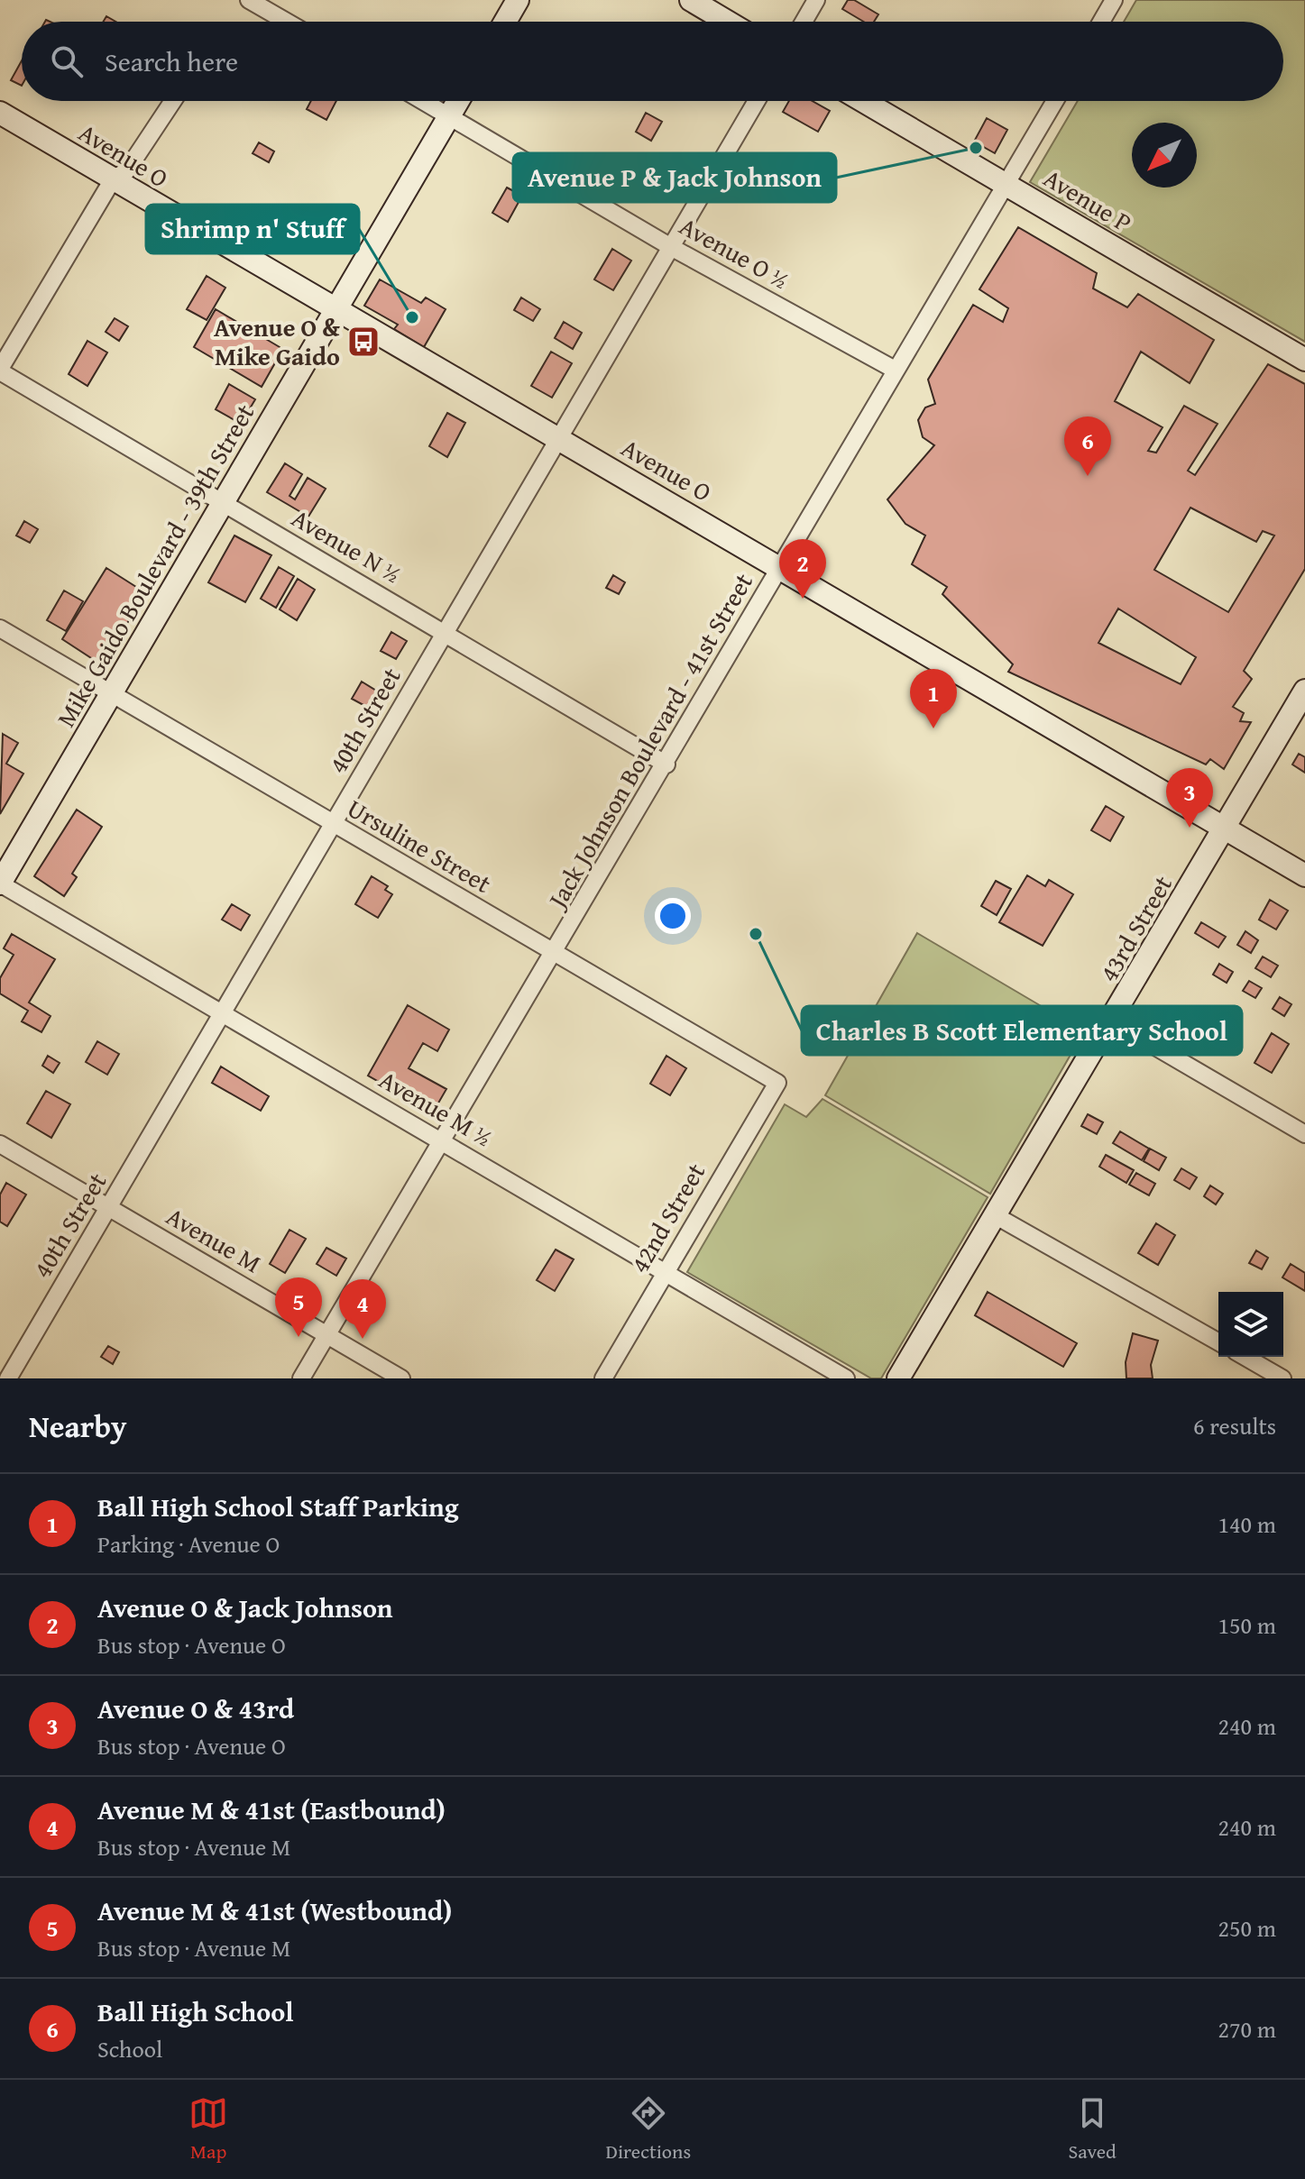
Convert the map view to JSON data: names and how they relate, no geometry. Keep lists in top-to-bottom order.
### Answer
{
  "streets": {
    "main road": [
      "Avenue O",
      "Avenue P",
      "Mike Gaido Boulevard - 39th Street",
      "43rd Street"
    ],
    "street": [
      "Avenue O ½",
      "Avenue N ½",
      "40th Street",
      "Jack Johnson Boulevard - 41st Street",
      "Ursuline Street",
      "Avenue M ½",
      "42nd Street",
      "Avenue M"
    ]
  },
  "crossings": [
    ["Avenue O", "Mike Gaido Boulevard - 39th Street"],
    ["Avenue O", "40th Street"],
    ["Avenue O", "Jack Johnson Boulevard - 41st Street"],
    ["Avenue O", "43rd Street"],
    ["Avenue P", "Jack Johnson Boulevard - 41st Street"],
    ["Avenue O ½", "Mike Gaido Boulevard - 39th Street"],
    ["Avenue O ½", "40th Street"],
    ["Avenue O ½", "Jack Johnson Boulevard - 41st Street"],
    ["Avenue N ½", "Mike Gaido Boulevard - 39th Street"],
    ["Avenue N ½", "40th Street"],
    ["Avenue N ½", "Jack Johnson Boulevard - 41st Street"],
    ["Mike Gaido Boulevard - 39th Street", "Ursuline Street"],
    ["Mike Gaido Boulevard - 39th Street", "Avenue M ½"],
    ["40th Street", "Ursuline Street"],
    ["40th Street", "Avenue M ½"],
    ["40th Street", "Avenue M"],
    ["Jack Johnson Boulevard - 41st Street", "Ursuline Street"],
    ["Jack Johnson Boulevard - 41st Street", "Avenue M ½"],
    ["Jack Johnson Boulevard - 41st Street", "Avenue M"],
    ["Ursuline Street", "42nd Street"],
    ["Avenue M ½", "42nd Street"]
  ],
  "places": {
    "other": ["Avenue P & Jack Johnson", "Shrimp n' Stuff", "Charles B Scott Elementary School"],
    "bus stop": ["Avenue O & Mike Gaido"]
  },
  "north": "bottom left",
  "page": {
    "search": "Search here",
    "pins": [
      "6",
      "2",
      "1",
      "3",
      "5",
      "4"
    ],
    "heading": ["Nearby", "6 results"],
    "list": [
      {
        "mark": "1",
        "name": "Ball High School Staff Parking",
        "note": "Parking · Avenue O",
        "value": "140 m"
      },
      {
        "mark": "2",
        "name": "Avenue O & Jack Johnson",
        "note": "Bus stop · Avenue O",
        "value": "150 m"
      },
      {
        "mark": "3",
        "name": "Avenue O & 43rd",
        "note": "Bus stop · Avenue O",
        "value": "240 m"
      },
      {
        "mark": "4",
        "name": "Avenue M & 41st (Eastbound)",
        "note": "Bus stop · Avenue M",
        "value": "240 m"
      },
      {
        "mark": "5",
        "name": "Avenue M & 41st (Westbound)",
        "note": "Bus stop · Avenue M",
        "value": "250 m"
      },
      {
        "mark": "6",
        "name": "Ball High School",
        "note": "School",
        "value": "270 m"
      }
    ],
    "nav": ["Map", "Directions", "Saved"]
  }
}
